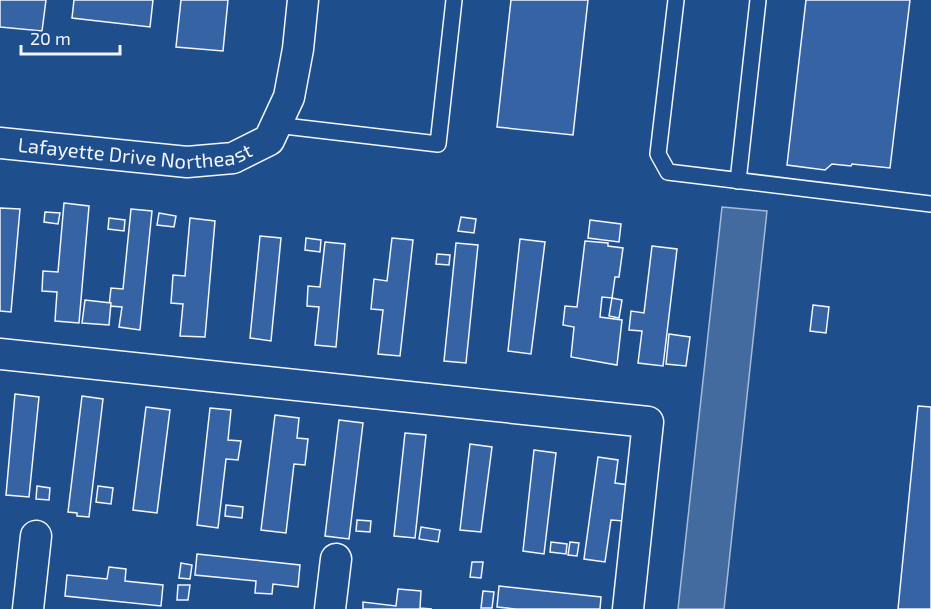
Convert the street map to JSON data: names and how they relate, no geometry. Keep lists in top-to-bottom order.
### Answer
{
  "streets": {
    "street": ["Lafayette Drive Northeast"]
  },
  "scale_bar": "20 m"
}
